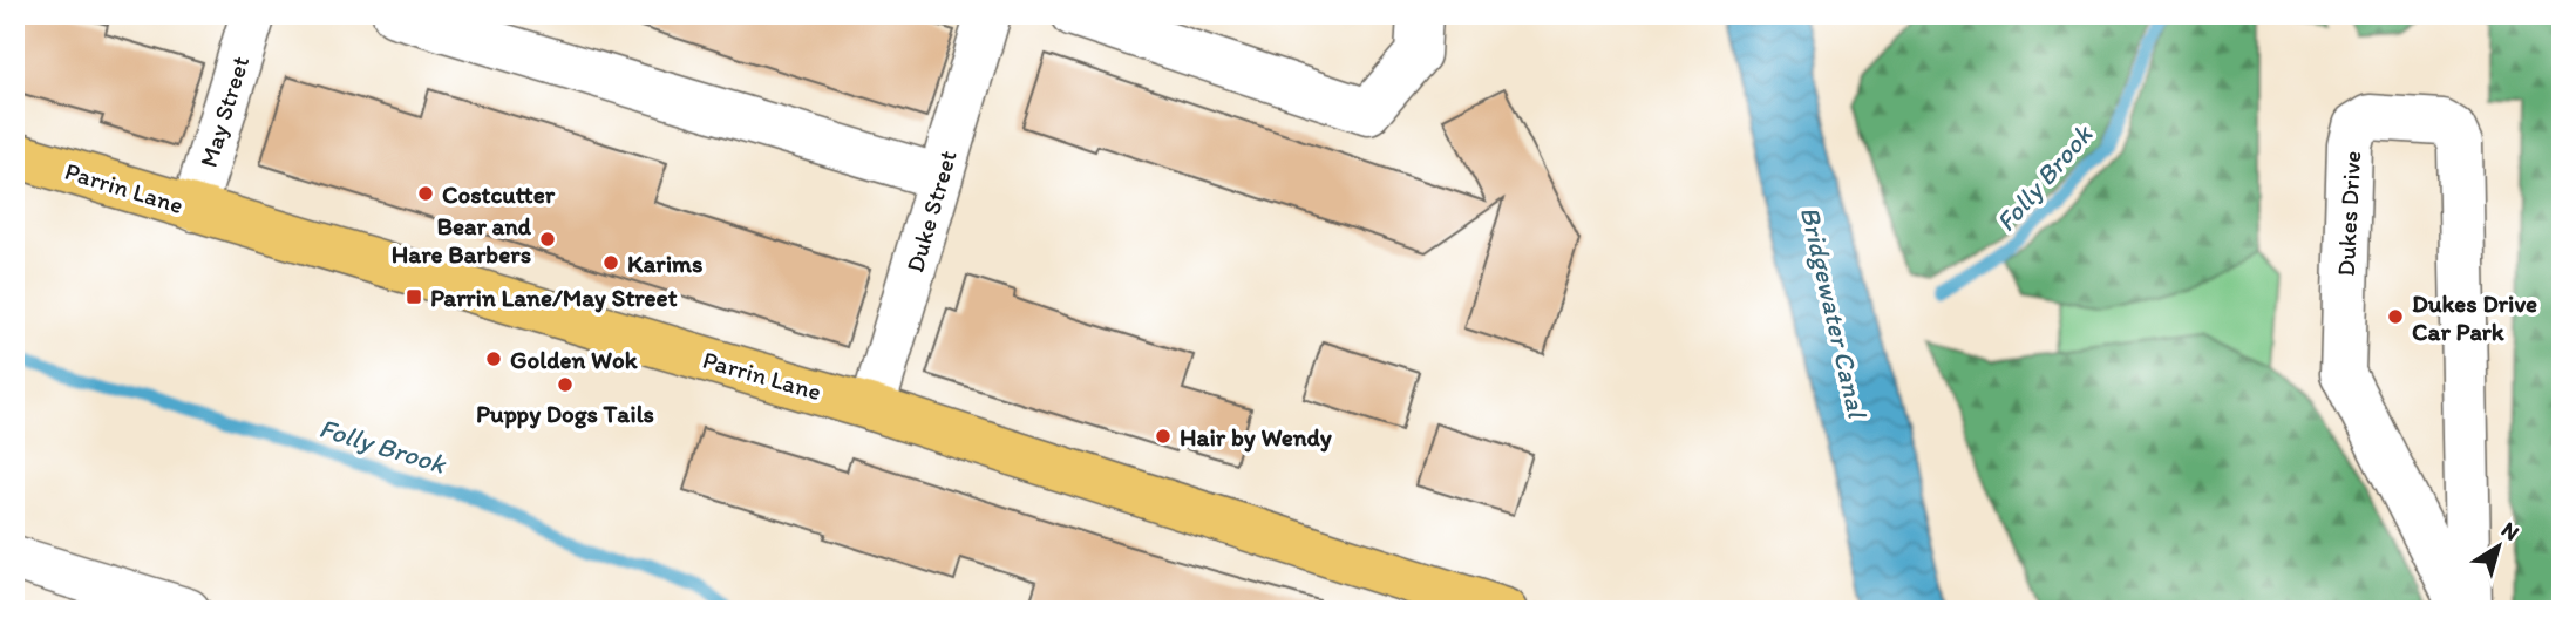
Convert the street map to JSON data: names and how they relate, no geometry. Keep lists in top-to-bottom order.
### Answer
{
  "streets": {
    "main road": ["Parrin Lane"],
    "street": ["May Street", "Duke Street", "Dukes Drive"]
  },
  "crossings": [
    ["May Street", "Parrin Lane"],
    ["Parrin Lane", "Duke Street"]
  ],
  "water": ["Folly Brook", "Bridgewater Canal"],
  "places": {
    "other": [
      "Costcutter",
      "Bear and Hare Barbers",
      "Karims",
      "Dukes Drive Car Park",
      "Golden Wok",
      "Puppy Dogs Tails",
      "Hair by Wendy"
    ],
    "transit": ["Parrin Lane/May Street"]
  },
  "north": "top right"
}
